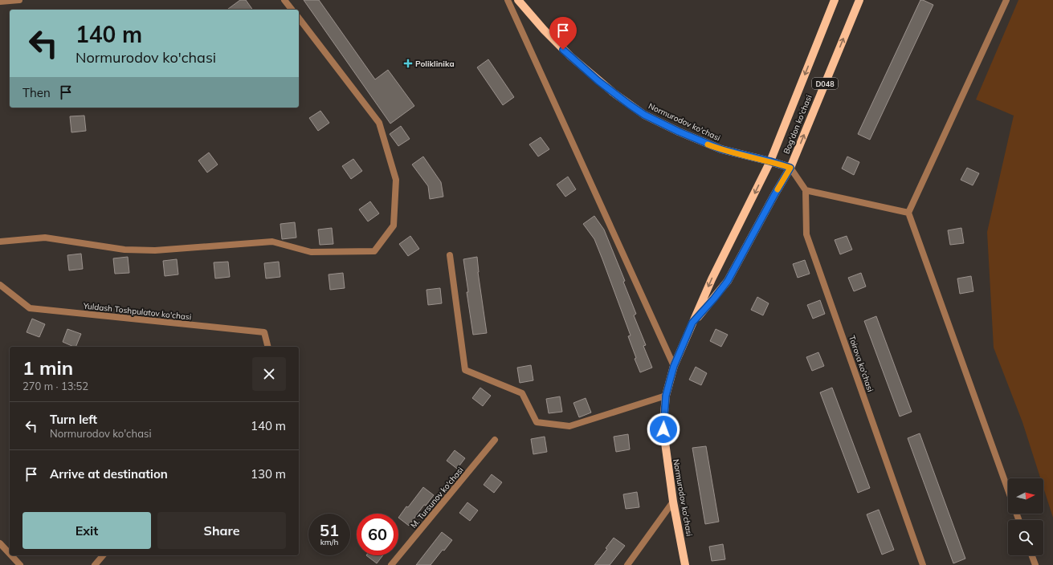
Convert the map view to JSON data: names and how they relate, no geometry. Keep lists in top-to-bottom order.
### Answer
{
  "streets": {
    "main road": ["D048", "Normurodov ko'chasi", "Bog'don ko'chasi"],
    "street": ["Yuldash Toshpulatov ko'chasi", "Toirova ko'chasi", "M. Tursunov ko'chasi"]
  },
  "crossings": [
    ["Normurodov ko'chasi", "Bog'don ko'chasi"]
  ],
  "places": {
    "health": ["Poliklinika"]
  },
  "north": "right",
  "page": {
    "turn": ["140 m", "Normurodov ko'chasi"],
    "then": "Then",
    "heading": ["1 min", "270 m · 13:52"],
    "list": [
      {
        "name": "Turn left",
        "note": "Normurodov ko'chasi",
        "value": "140 m"
      },
      {
        "name": "Arrive at destination",
        "value": "130 m"
      }
    ],
    "buttons": ["Exit", "Share"],
    "speed": "51 km/h",
    "limit": "60"
  }
}
